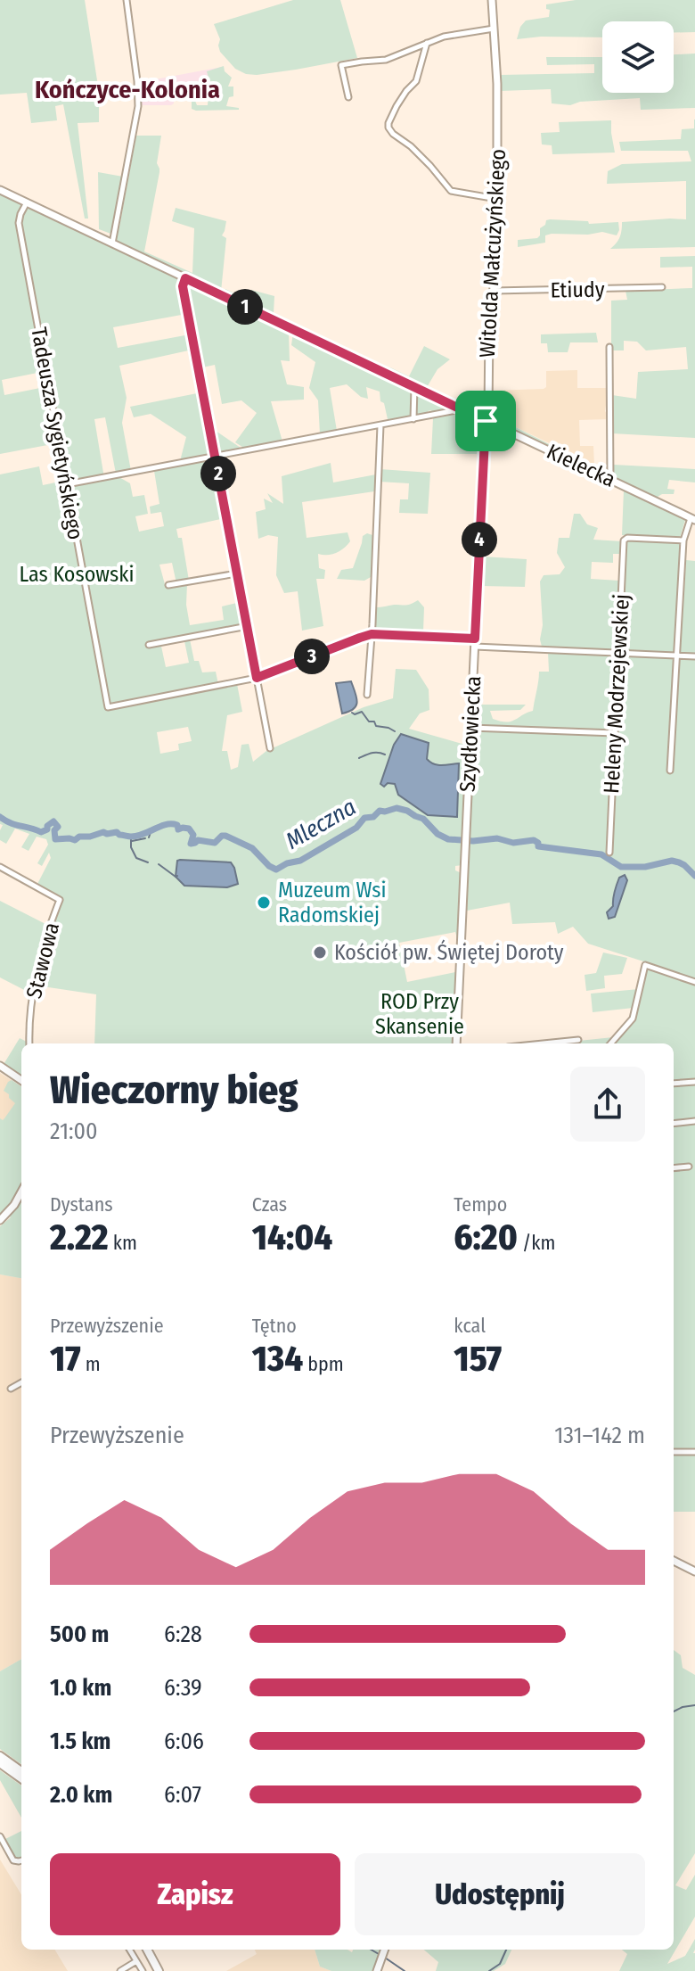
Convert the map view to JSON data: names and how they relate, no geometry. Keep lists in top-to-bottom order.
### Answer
{
  "streets": {
    "street": [
      "Witolda Małcużyńskiego",
      "Etiudy",
      "Tadeusza Sygietyńskiego",
      "Kielecka",
      "Heleny Modrzejewskiej",
      "Szydłowiecka",
      "Stawowa"
    ]
  },
  "crossings": [
    ["Witolda Małcużyńskiego", "Etiudy"],
    ["Witolda Małcużyńskiego", "Kielecka"],
    ["Witolda Małcużyńskiego", "Szydłowiecka"],
    ["Tadeusza Sygietyńskiego", "Kielecka"],
    ["Kielecka", "Szydłowiecka"]
  ],
  "districts": ["Kończyce-Kolonia"],
  "water": ["Mleczna"],
  "parks": ["Las Kosowski", "ROD Przy Skansenie"],
  "places": ["Muzeum Wsi Radomskiej", "Kościół pw. Świętej Doroty"],
  "page": {
    "pins": [
      "1",
      "2",
      "4",
      "3"
    ],
    "heading": ["Wieczorny bieg", "21:00"],
    "stats": [
      ["Dystans", "2.22 km"],
      ["Czas", "14:04"],
      ["Tempo", "6:20 /km"],
      ["Przewyższenie", "17 m"],
      ["Tętno", "134 bpm"],
      ["kcal", "157"]
    ],
    "chart": ["Przewyższenie", "131–142 m"],
    "list": [
      {
        "name": "500 m",
        "note": "6:28"
      },
      {
        "name": "1.0 km",
        "note": "6:39"
      },
      {
        "name": "1.5 km",
        "note": "6:06"
      },
      {
        "name": "2.0 km",
        "note": "6:07"
      }
    ],
    "buttons": ["Zapisz", "Udostępnij"]
  }
}
